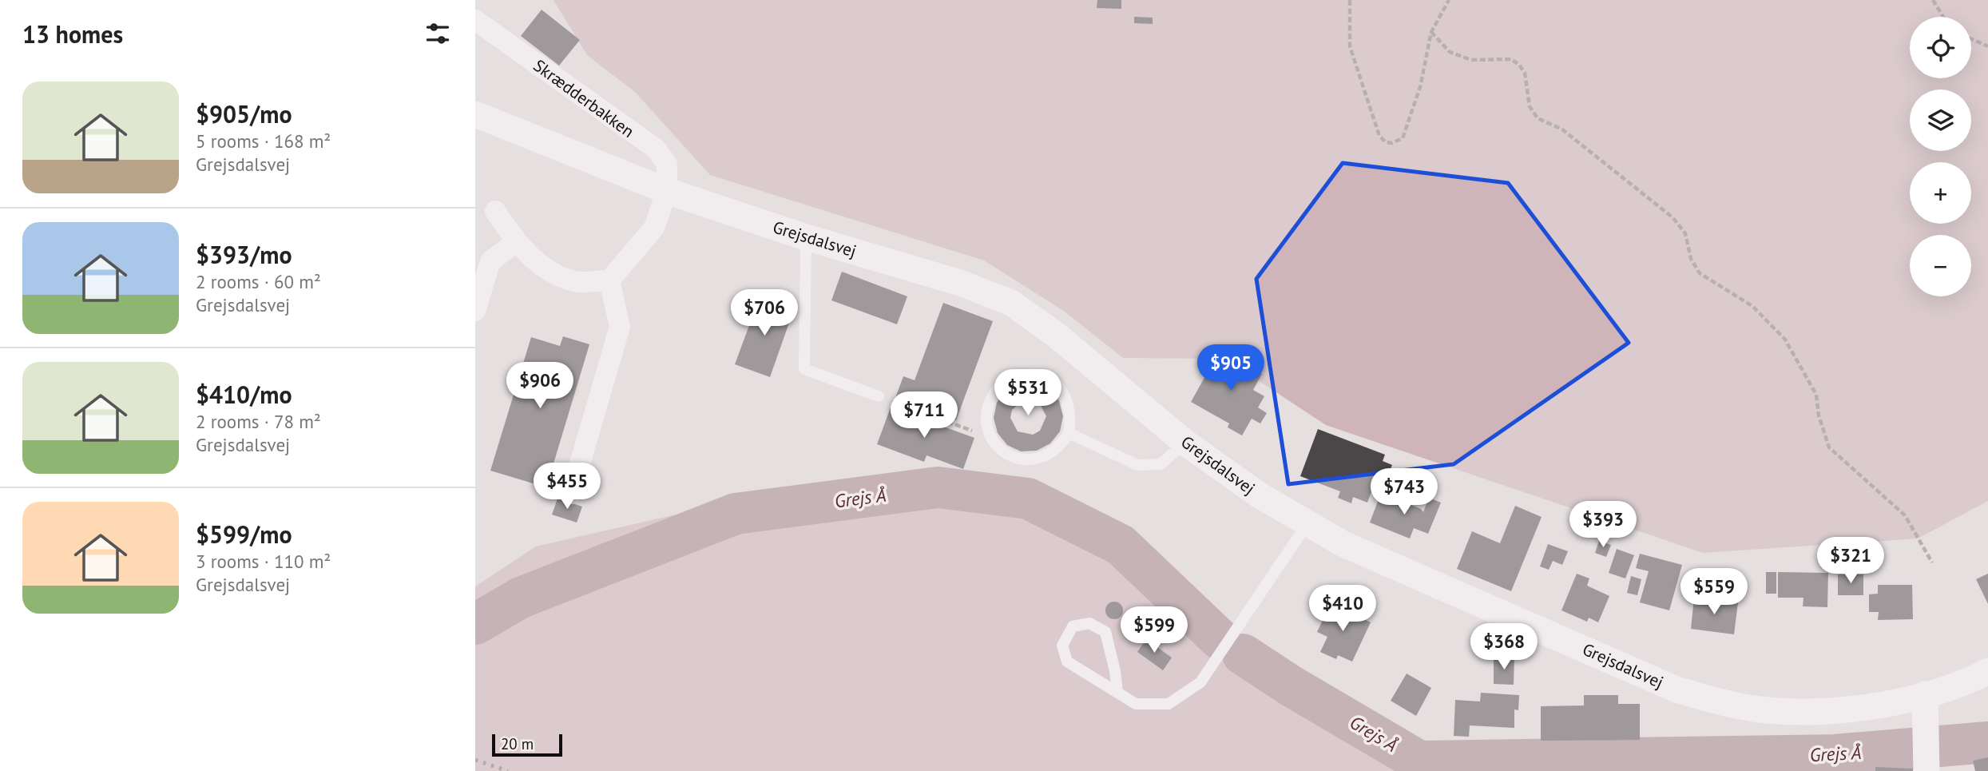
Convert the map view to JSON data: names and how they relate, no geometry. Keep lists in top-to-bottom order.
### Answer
{
  "streets": {
    "street": ["Skrædderbakken", "Grejsdalsvej"]
  },
  "crossings": [
    ["Skrædderbakken", "Grejsdalsvej"]
  ],
  "water": ["Grejs Å"],
  "scale_bar": "20 m",
  "page": {
    "heading": "13 homes",
    "map_buttons": ["+", "−"],
    "list": [
      {
        "name": "$905/mo",
        "note": "5 rooms · 168 m² · Grejsdalsvej"
      },
      {
        "name": "$393/mo",
        "note": "2 rooms · 60 m² · Grejsdalsvej"
      },
      {
        "name": "$410/mo",
        "note": "2 rooms · 78 m² · Grejsdalsvej"
      },
      {
        "name": "$599/mo",
        "note": "3 rooms · 110 m² · Grejsdalsvej"
      }
    ],
    "price": [
      "$706",
      "$905",
      "$906",
      "$531",
      "$711",
      "$455",
      "$743",
      "$393",
      "$321",
      "$559",
      "$410",
      "$599",
      "$368"
    ],
    "scale": "20 m"
  }
}
